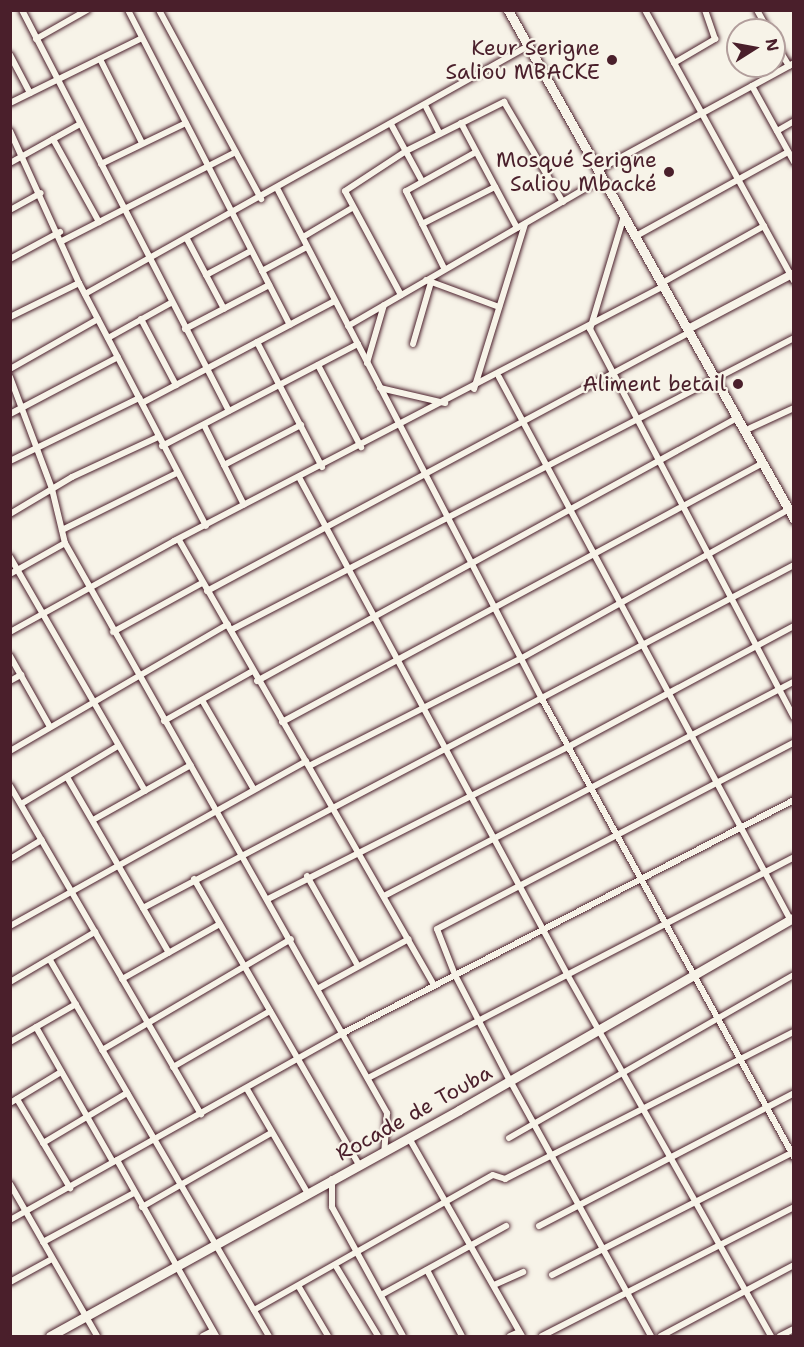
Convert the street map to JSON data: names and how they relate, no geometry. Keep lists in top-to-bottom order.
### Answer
{
  "streets": {
    "main road": ["Rocade de Touba"]
  },
  "places": ["Keur Serigne Saliou MBACKE", "Mosqué Serigne Saliou Mbacké", "Aliment betail"],
  "north": "right"
}
